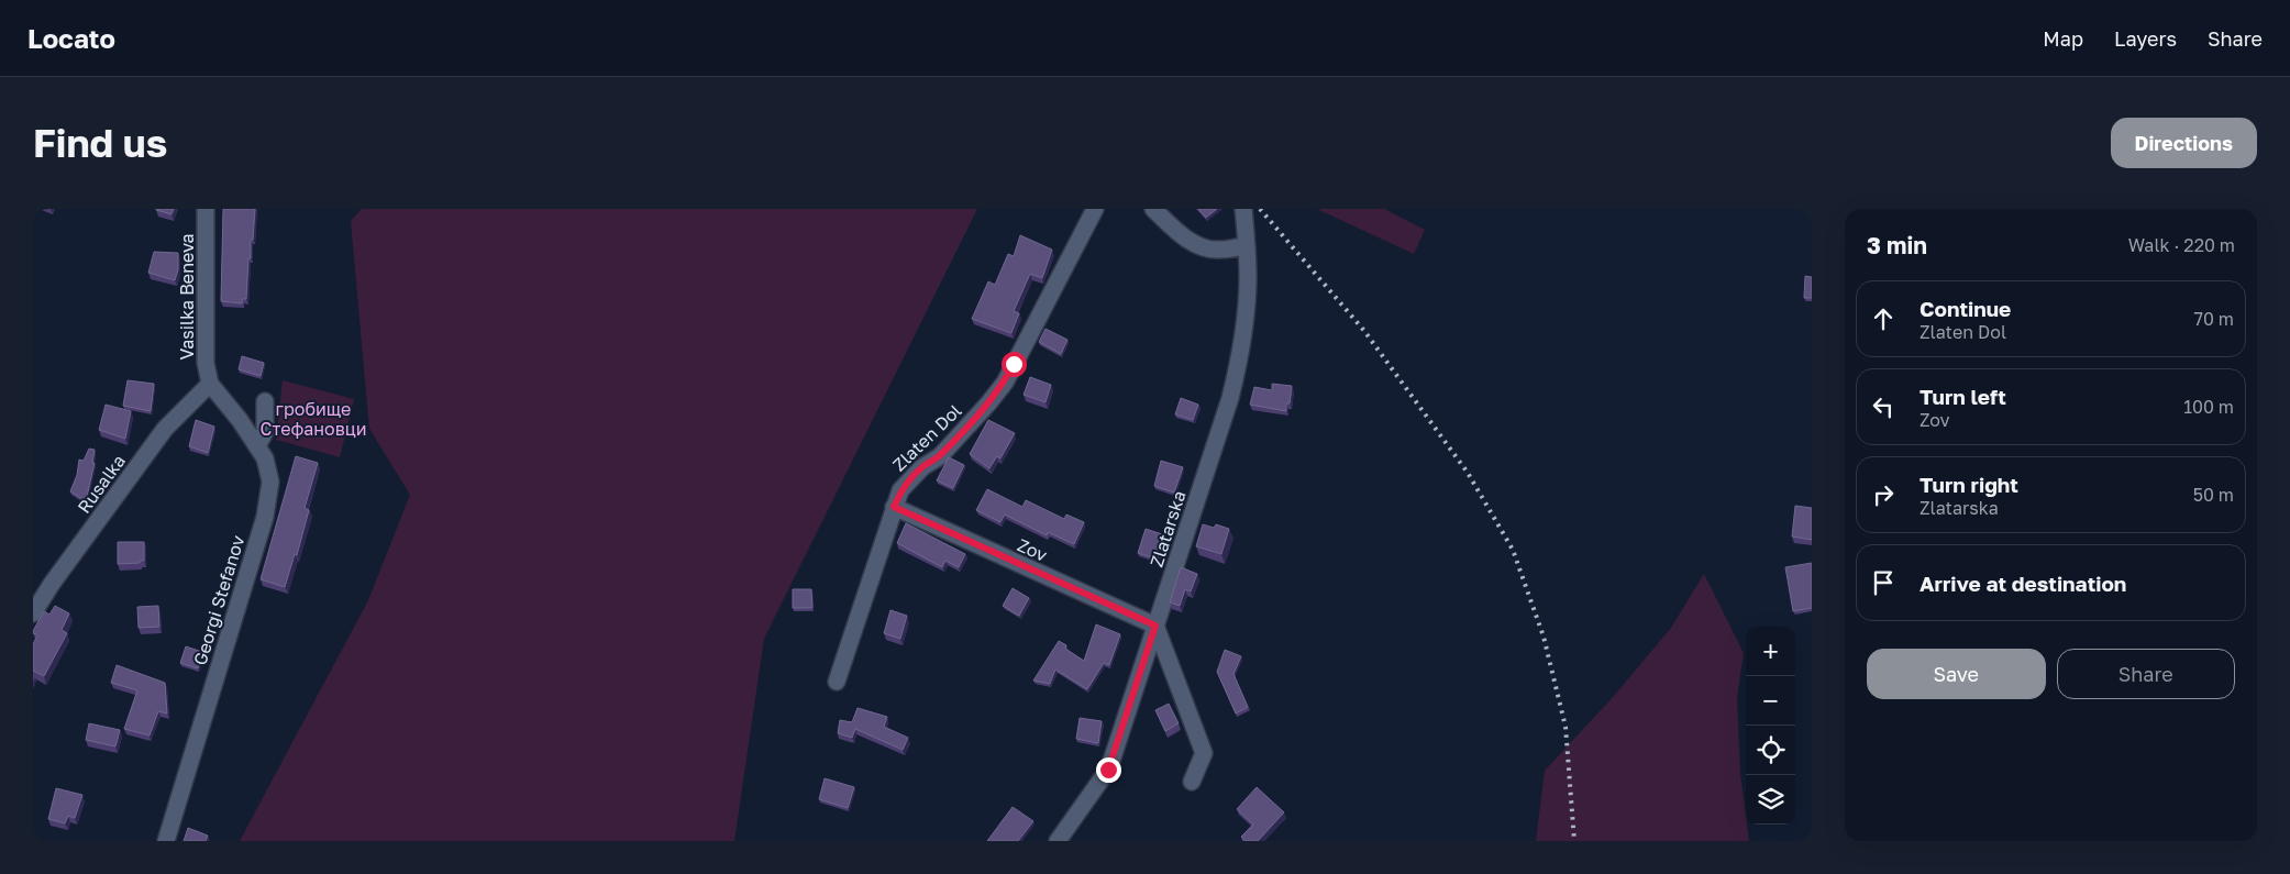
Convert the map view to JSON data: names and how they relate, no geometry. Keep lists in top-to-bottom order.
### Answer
{
  "streets": {
    "street": [
      "Vasilka Beneva",
      "Zlaten Dol",
      "Rusalka",
      "Zlatarska",
      "Zov",
      "Georgi Stefanov"
    ]
  },
  "crossings": [
    ["Vasilka Beneva", "Rusalka"],
    ["Vasilka Beneva", "Georgi Stefanov"],
    ["Zlaten Dol", "Zov"],
    ["Rusalka", "Georgi Stefanov"],
    ["Zlatarska", "Zov"]
  ],
  "parks": ["гробище Стефановци"],
  "page": {
    "header": "Locato",
    "nav": ["Map", "Layers", "Share"],
    "buttons": [
      "Directions",
      ["Save", "Share"]
    ],
    "title": "Find us",
    "heading": ["3 min", "Walk · 220 m"],
    "list": [
      ["Continue", "Zlaten Dol", "70 m"],
      ["Turn left", "Zov", "100 m"],
      ["Turn right", "Zlatarska", "50 m"],
      "Arrive at destination"
    ],
    "map_buttons": ["+", "−"]
  }
}
